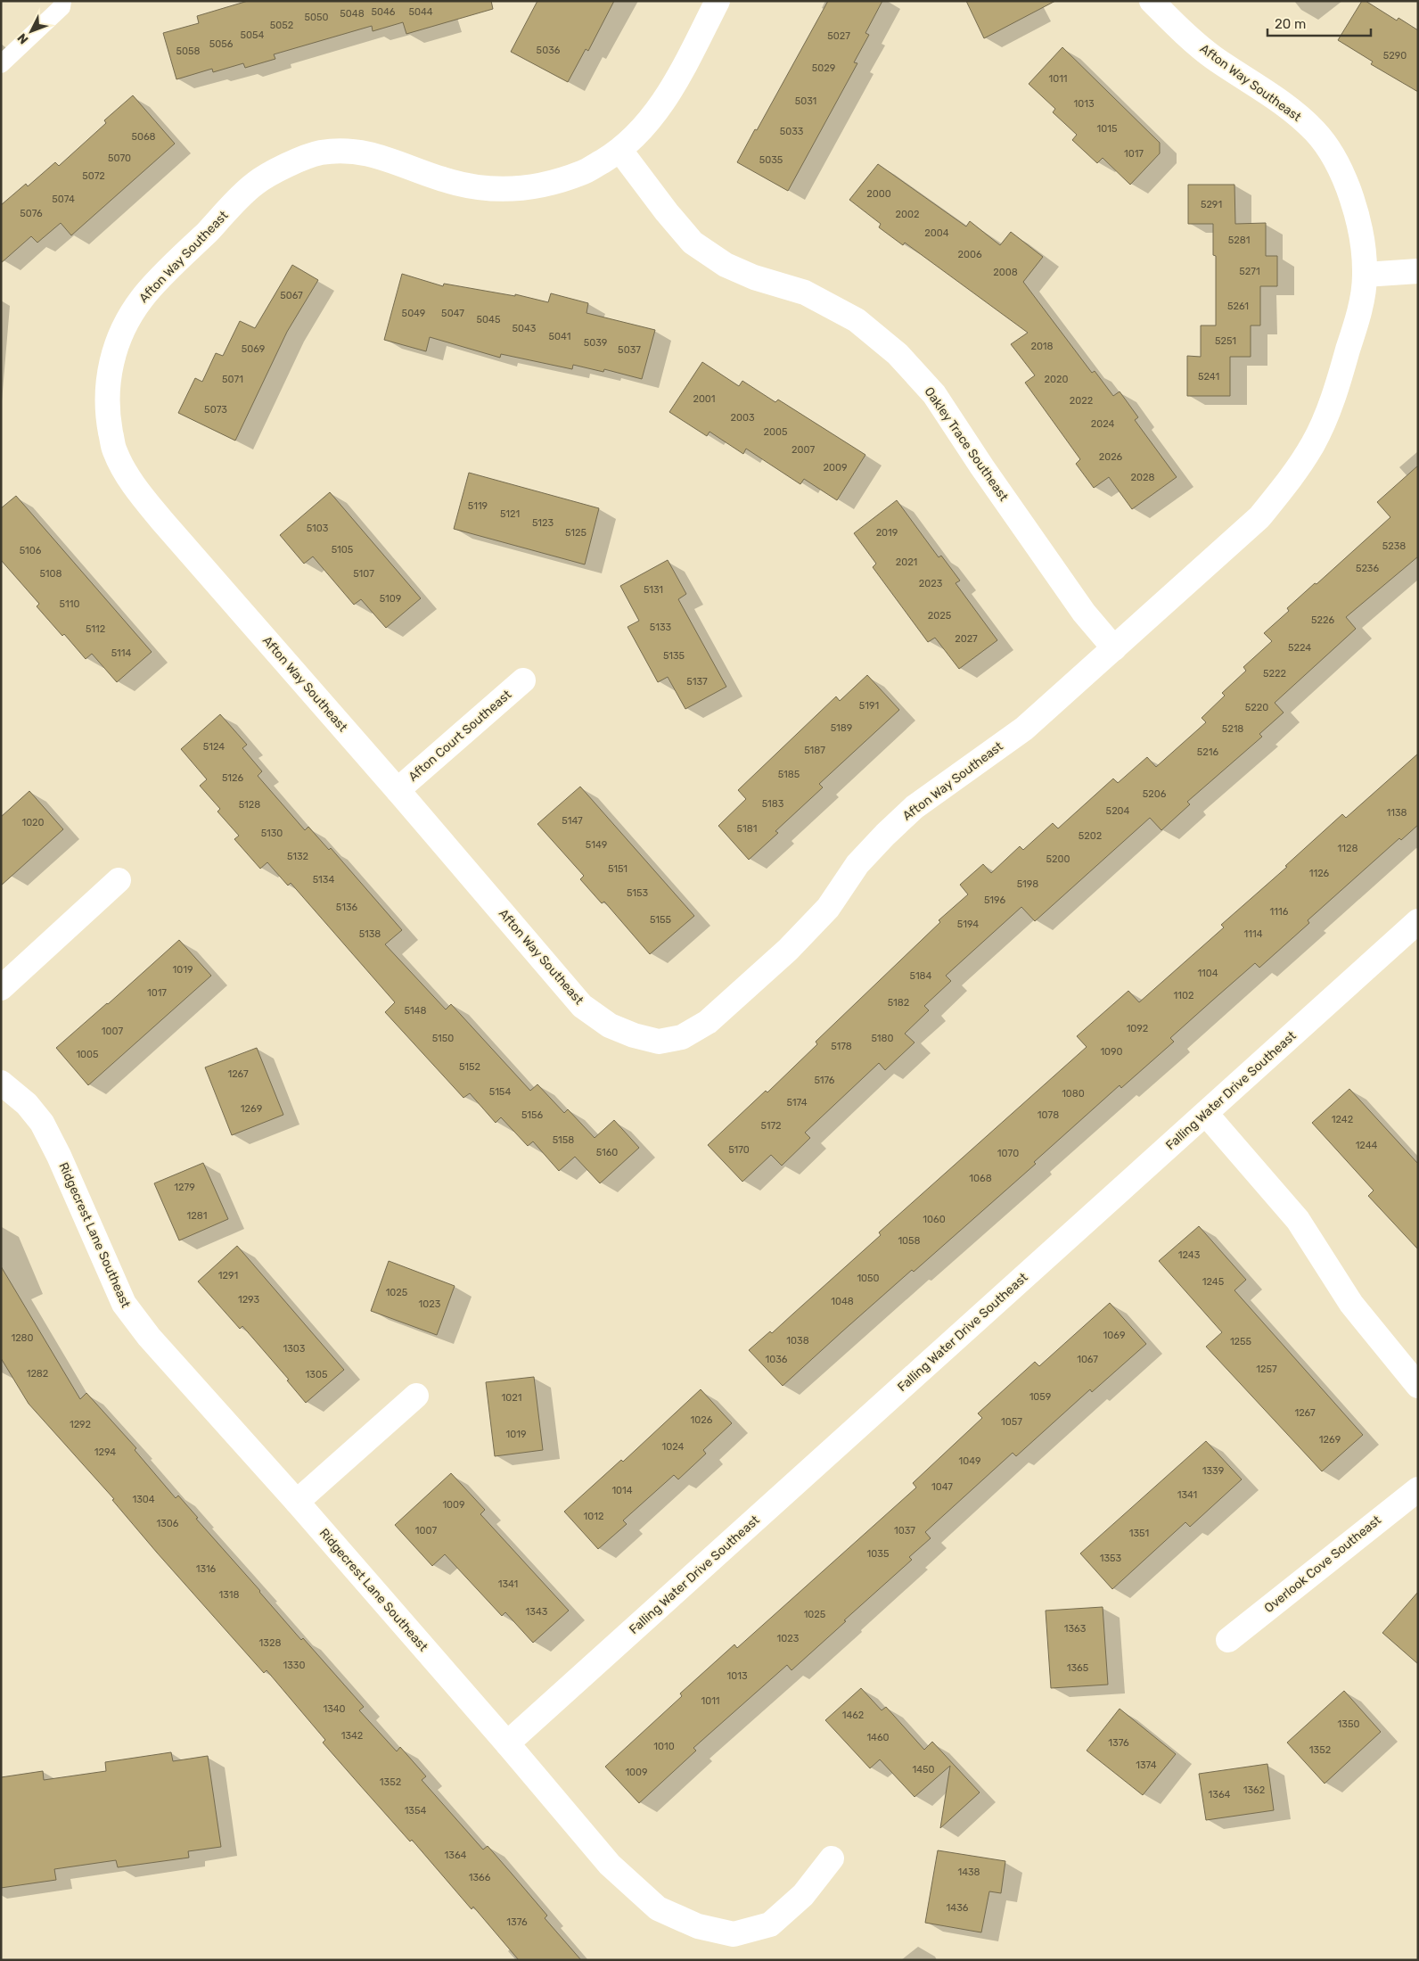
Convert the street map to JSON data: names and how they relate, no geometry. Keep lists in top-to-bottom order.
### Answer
{
  "streets": {
    "street": [
      "Afton Way Southeast",
      "Oakley Trace Southeast",
      "Afton Court Southeast",
      "Falling Water Drive Southeast",
      "Ridgecrest Lane Southeast",
      "Overlook Cove Southeast"
    ]
  },
  "crossings": [
    ["Afton Way Southeast", "Oakley Trace Southeast"],
    ["Afton Way Southeast", "Afton Court Southeast"],
    ["Falling Water Drive Southeast", "Ridgecrest Lane Southeast"]
  ],
  "house_numbers": [
    "5046",
    "5044",
    "5048",
    "5050",
    "5052",
    "5054",
    "5027",
    "5056",
    "5036",
    "5058",
    "5290",
    "5029",
    "1011",
    "5031",
    "1013",
    "1015",
    "5033",
    "5068",
    "1017",
    "5070",
    "5035",
    "5072",
    "2000",
    "5074",
    "5291",
    "5076",
    "2002",
    "2004",
    "5281",
    "2006",
    "5271",
    "2008",
    "5067",
    "5261",
    "5049",
    "5047",
    "5045",
    "5043",
    "5041",
    "5251",
    "5039",
    "2018",
    "5069",
    "5037",
    "5241",
    "5071",
    "2020",
    "2001",
    "2022",
    "5073",
    "2003",
    "2024",
    "2005",
    "2007",
    "2026",
    "2009",
    "2028",
    "5119",
    "5121",
    "5123",
    "5103",
    "5125",
    "2019",
    "5238",
    "5105",
    "5106",
    "2021",
    "5236",
    "5108",
    "5107",
    "2023",
    "5131",
    "5109",
    "5110",
    "2025",
    "5226",
    "5133",
    "5112",
    "2027",
    "5224",
    "5114",
    "5135",
    "5222",
    "5137",
    "5191",
    "5220",
    "5189",
    "5218",
    "5124",
    "5187",
    "5216",
    "5185",
    "5126",
    "5206",
    "5183",
    "5128",
    "5204",
    "1138",
    "5147",
    "1020",
    "5181",
    "5130",
    "5202",
    "5149",
    "1128",
    "5132",
    "5200",
    "5151",
    "1126",
    "5134",
    "5198",
    "5153",
    "5196",
    "5136",
    "1116",
    "5155",
    "5194",
    "5138",
    "1114",
    "1019",
    "1104",
    "5184",
    "1017",
    "1102",
    "5182",
    "5148",
    "1092",
    "1007",
    "5150",
    "5180",
    "5178",
    "1090",
    "1005",
    "5152",
    "1267",
    "5176",
    "5154",
    "1080",
    "5174",
    "1269",
    "5156",
    "1078",
    "1242",
    "5172",
    "5158",
    "1244",
    "5170",
    "5160",
    "1070",
    "1068",
    "1279",
    "1281",
    "1060",
    "1058",
    "1243",
    "1291",
    "1050",
    "1245",
    "1025",
    "1293",
    "1048",
    "1023",
    "1069",
    "1280",
    "1038",
    "1255",
    "1303",
    "1036",
    "1067",
    "1257",
    "1282",
    "1305",
    "1059",
    "1021",
    "1267",
    "1026",
    "1057",
    "1292",
    "1019",
    "1269",
    "1024",
    "1294",
    "1049",
    "1339",
    "1047",
    "1014",
    "1341",
    "1304",
    "1009",
    "1012",
    "1306",
    "1007",
    "1037",
    "1351",
    "1035",
    "1353",
    "1316",
    "1341",
    "1318",
    "1343",
    "1025",
    "1363",
    "1023",
    "1328",
    "1330",
    "1365",
    "1013",
    "1011",
    "1340",
    "1462",
    "1350",
    "1342",
    "1460",
    "1376",
    "1010",
    "1352",
    "1374",
    "1450",
    "1009",
    "1352",
    "1362",
    "1364",
    "1354",
    "1364",
    "1438",
    "1366",
    "1436",
    "1376"
  ],
  "scale_bar": "20 m",
  "north": "bottom left"
}
